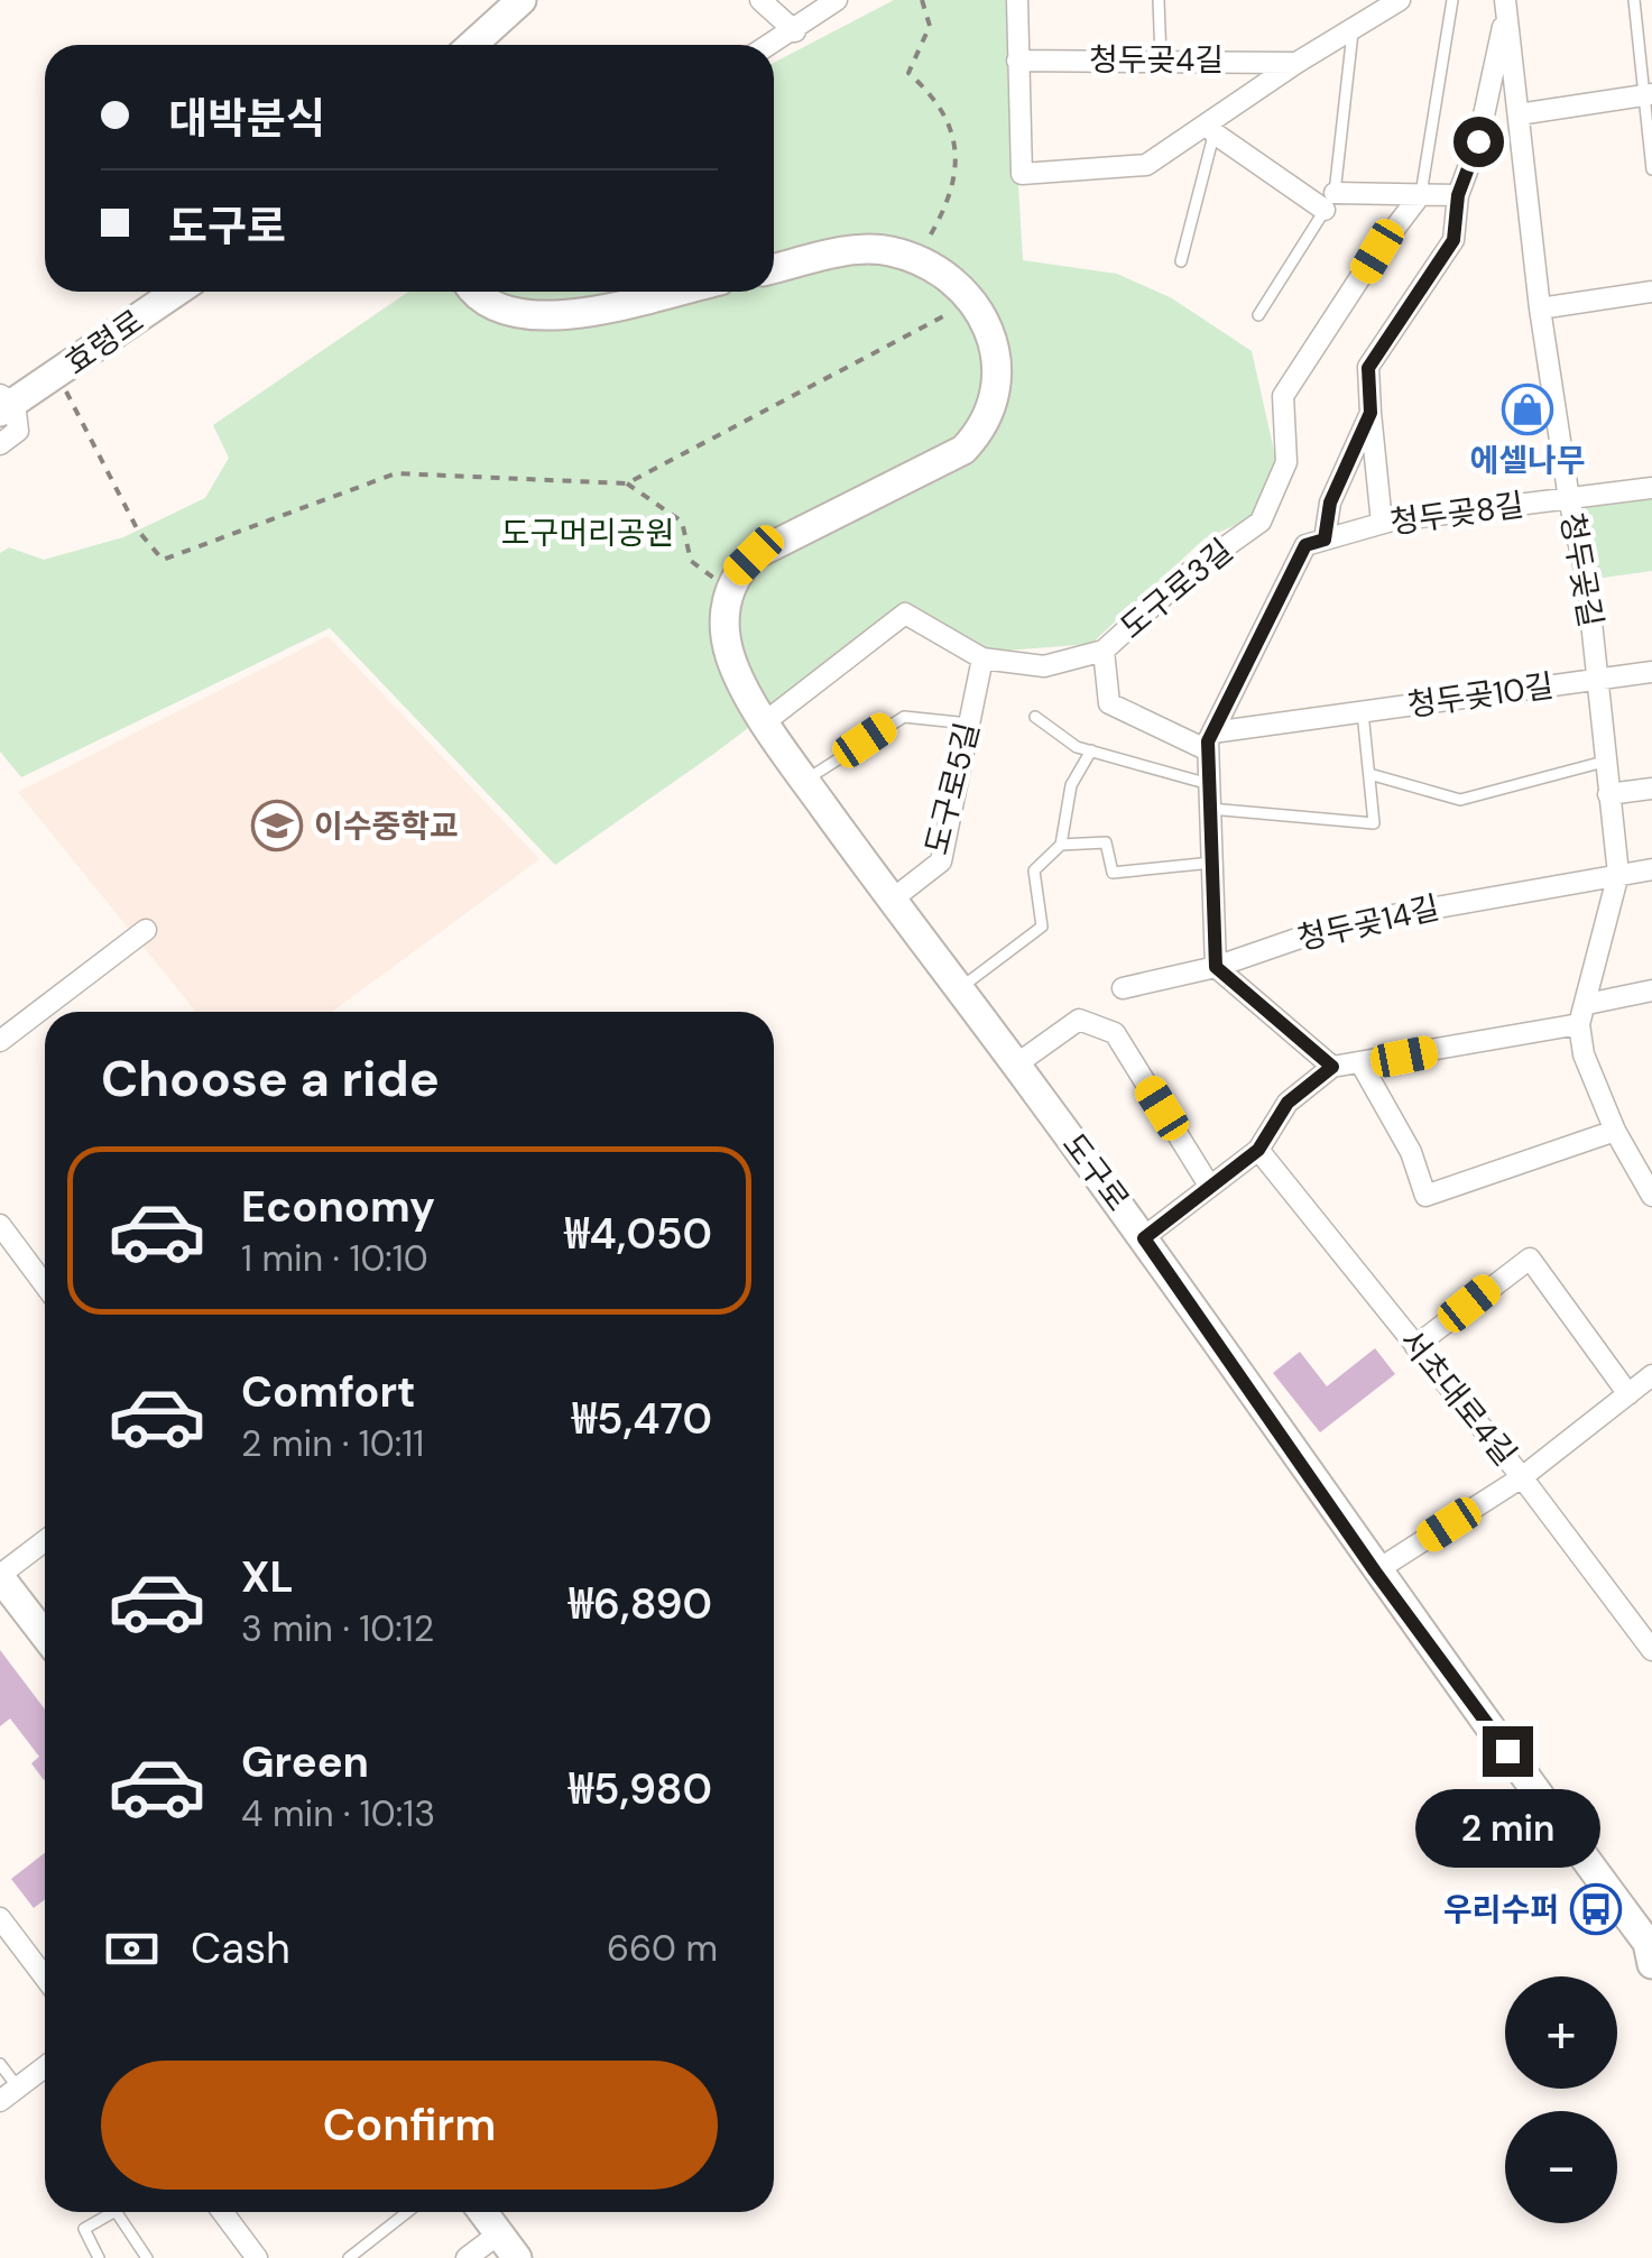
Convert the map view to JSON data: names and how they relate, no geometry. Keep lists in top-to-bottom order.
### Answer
{
  "streets": {
    "street": [
      "청두곶4길",
      "효령로",
      "청두곶8길",
      "청두곶길",
      "도구로3길",
      "청두곶10길",
      "도구로5길",
      "청두곶14길",
      "도구로",
      "서초대로4길"
    ]
  },
  "crossings": [
    ["청두곶8길", "청두곶길"],
    ["청두곶길", "청두곶10길"],
    ["청두곶길", "청두곶14길"],
    ["도구로3길", "도구로5길"],
    ["도구로3길", "도구로"],
    ["도구로5길", "도구로"]
  ],
  "parks": ["도구머리공원"],
  "places": {
    "shop": ["에셀나무"],
    "school or university": ["이수중학교"],
    "bus stop": ["우리수퍼"]
  },
  "page": {
    "banner": ["대박분식", "도구로"],
    "heading": "Choose a ride",
    "list": [
      {
        "name": "Economy",
        "note": "1 min · 10:10",
        "value": "₩4,050"
      },
      {
        "name": "Comfort",
        "note": "2 min · 10:11",
        "value": "₩5,470"
      },
      {
        "name": "XL",
        "note": "3 min · 10:12",
        "value": "₩6,890"
      },
      {
        "name": "Green",
        "note": "4 min · 10:13",
        "value": "₩5,980"
      }
    ],
    "bubble": "2 min",
    "pay": ["Cash", "660 m"],
    "map_buttons": ["+", "−"],
    "buttons": "Confirm"
  }
}
